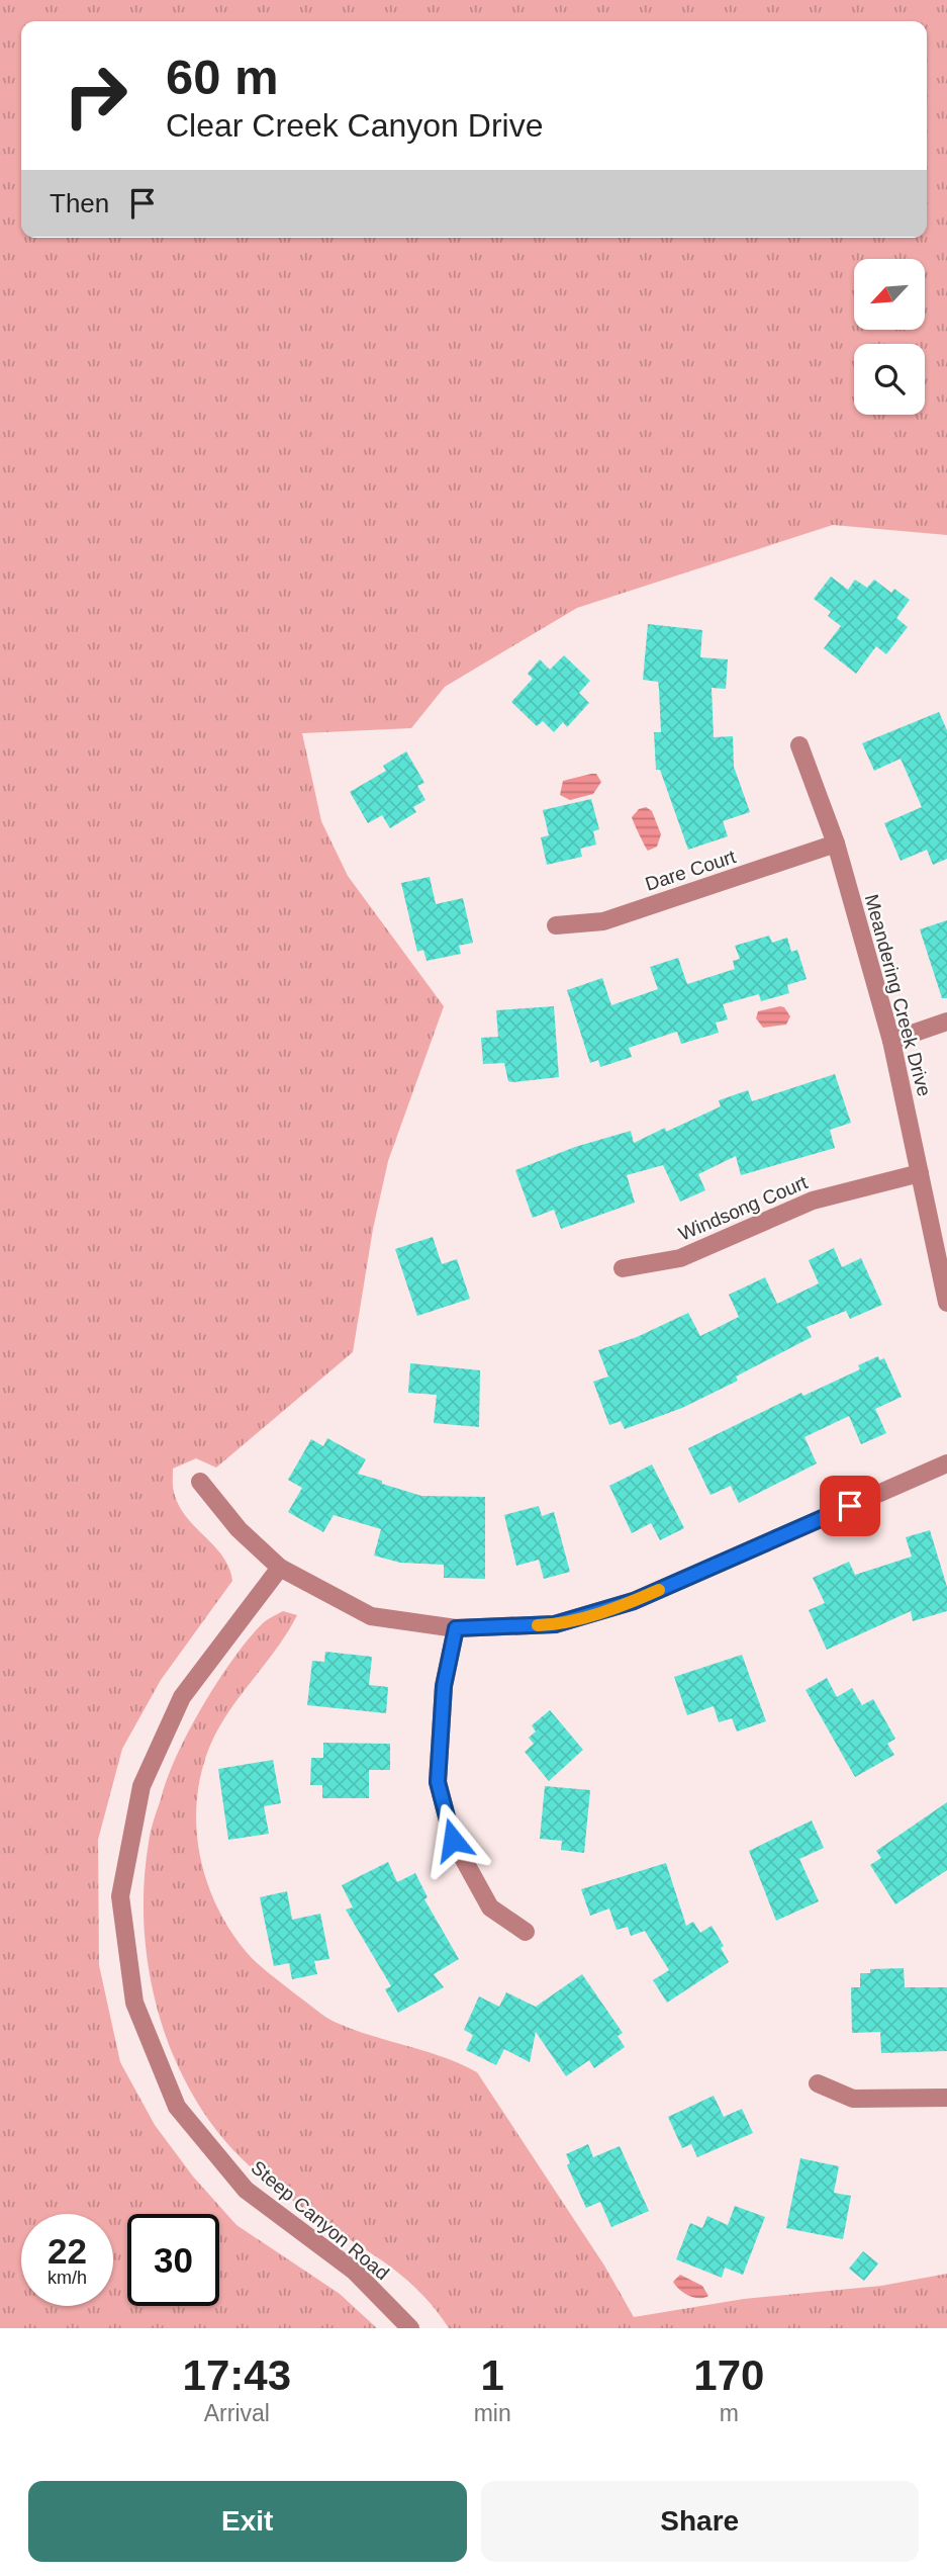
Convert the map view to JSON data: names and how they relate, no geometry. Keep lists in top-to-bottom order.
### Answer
{
  "streets": {
    "street": [
      "Dare Court",
      "Meandering Creek Drive",
      "Windsong Court",
      "Steep Canyon Road"
    ]
  },
  "crossings": [
    ["Dare Court", "Meandering Creek Drive"],
    ["Meandering Creek Drive", "Windsong Court"]
  ],
  "north": "bottom left",
  "page": {
    "turn": ["60 m", "Clear Creek Canyon Drive"],
    "then": "Then",
    "speed": "22 km/h",
    "limit": "30",
    "eta": [
      "17:43",
      "Arrival",
      "1",
      "min",
      "170",
      "m"
    ],
    "buttons": ["Exit", "Share"]
  }
}
